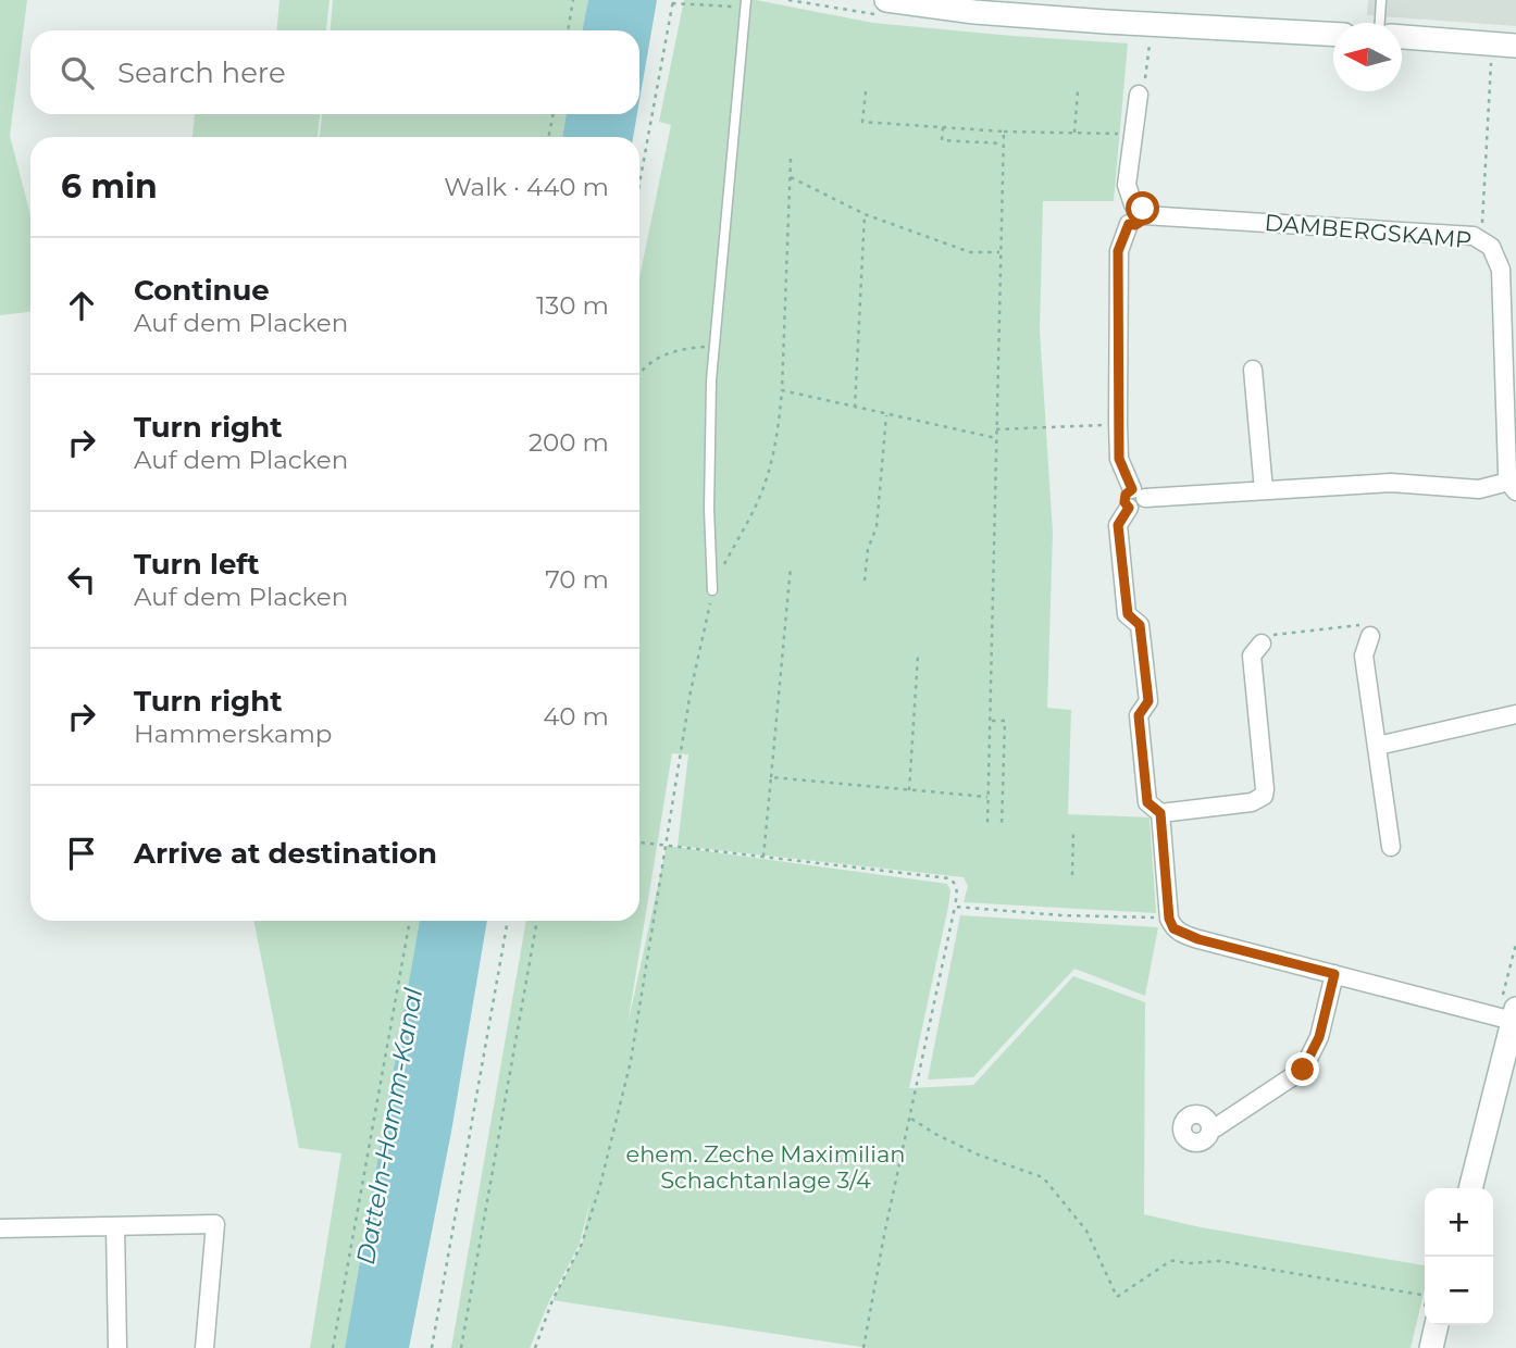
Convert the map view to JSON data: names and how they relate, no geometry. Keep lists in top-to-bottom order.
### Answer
{
  "streets": {
    "street": ["DAMBERGSKAMP"]
  },
  "water": ["Datteln-Hamm-Kanal"],
  "parks": ["ehem. Zeche Maximilian Schachtanlage 3/4"],
  "north": "left",
  "page": {
    "search": "Search here",
    "heading": ["6 min", "Walk · 440 m"],
    "list": [
      ["Continue", "Auf dem Placken", "130 m"],
      ["Turn right", "Auf dem Placken", "200 m"],
      ["Turn left", "Auf dem Placken", "70 m"],
      ["Turn right", "Hammerskamp", "40 m"],
      "Arrive at destination"
    ],
    "map_buttons": ["+", "−"]
  }
}
